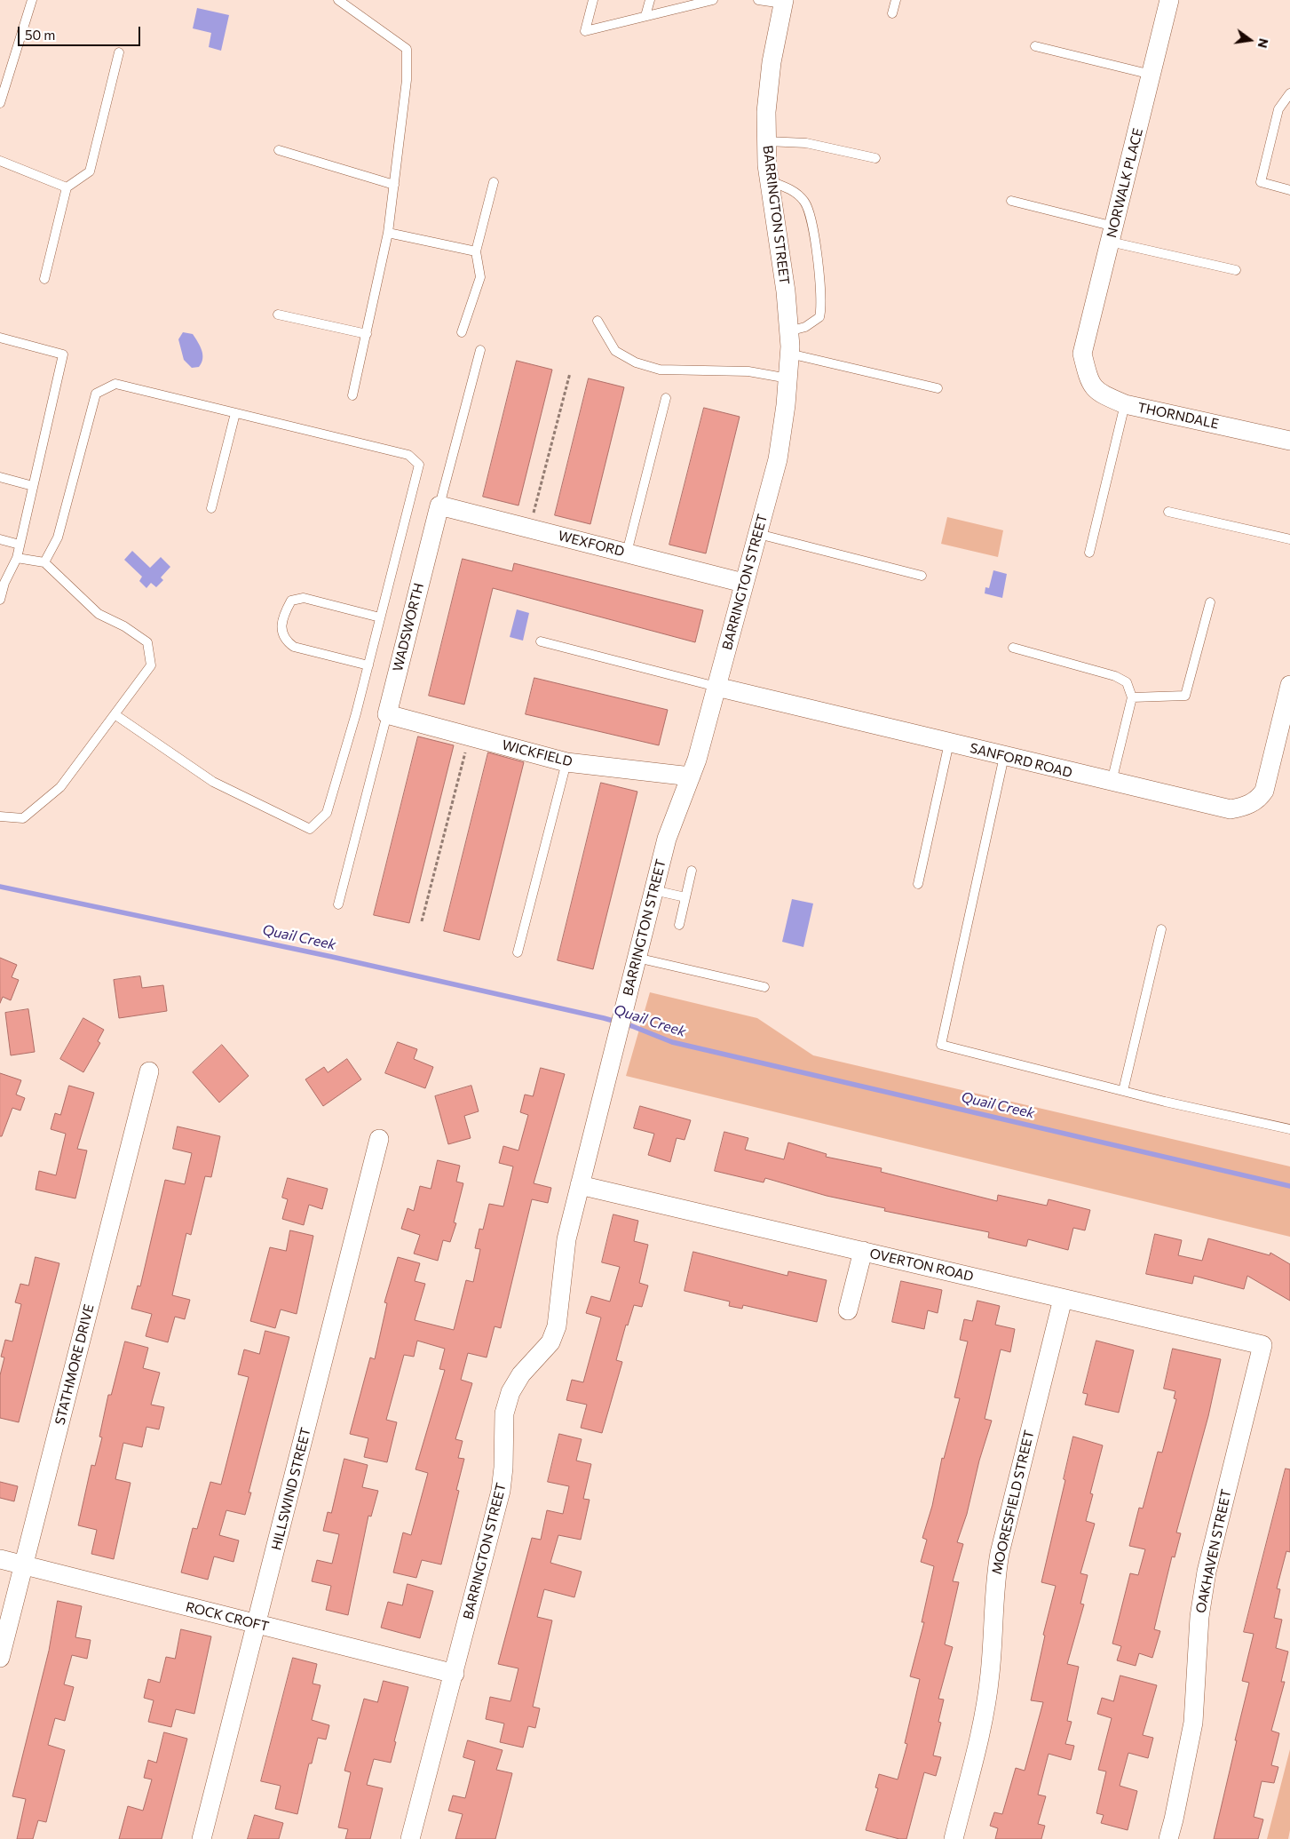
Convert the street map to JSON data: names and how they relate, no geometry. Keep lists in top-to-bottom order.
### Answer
{
  "streets": {
    "street": [
      "NORWALK PLACE",
      "BARRINGTON STREET",
      "THORNDALE",
      "WEXFORD",
      "WADSWORTH",
      "WICKFIELD",
      "SANFORD ROAD",
      "OVERTON ROAD",
      "STATHMORE DRIVE",
      "HILLSWIND STREET",
      "MOORESFIELD STREET",
      "OAKHAVEN STREET",
      "ROCK CROFT"
    ]
  },
  "crossings": [
    ["NORWALK PLACE", "THORNDALE"],
    ["BARRINGTON STREET", "WEXFORD"],
    ["BARRINGTON STREET", "WICKFIELD"],
    ["BARRINGTON STREET", "SANFORD ROAD"],
    ["BARRINGTON STREET", "OVERTON ROAD"],
    ["BARRINGTON STREET", "ROCK CROFT"],
    ["WEXFORD", "WADSWORTH"],
    ["WADSWORTH", "WICKFIELD"],
    ["OVERTON ROAD", "MOORESFIELD STREET"],
    ["OVERTON ROAD", "OAKHAVEN STREET"],
    ["STATHMORE DRIVE", "ROCK CROFT"],
    ["HILLSWIND STREET", "ROCK CROFT"]
  ],
  "water": ["Quail Creek"],
  "scale_bar": "50 m",
  "north": "right"
}
